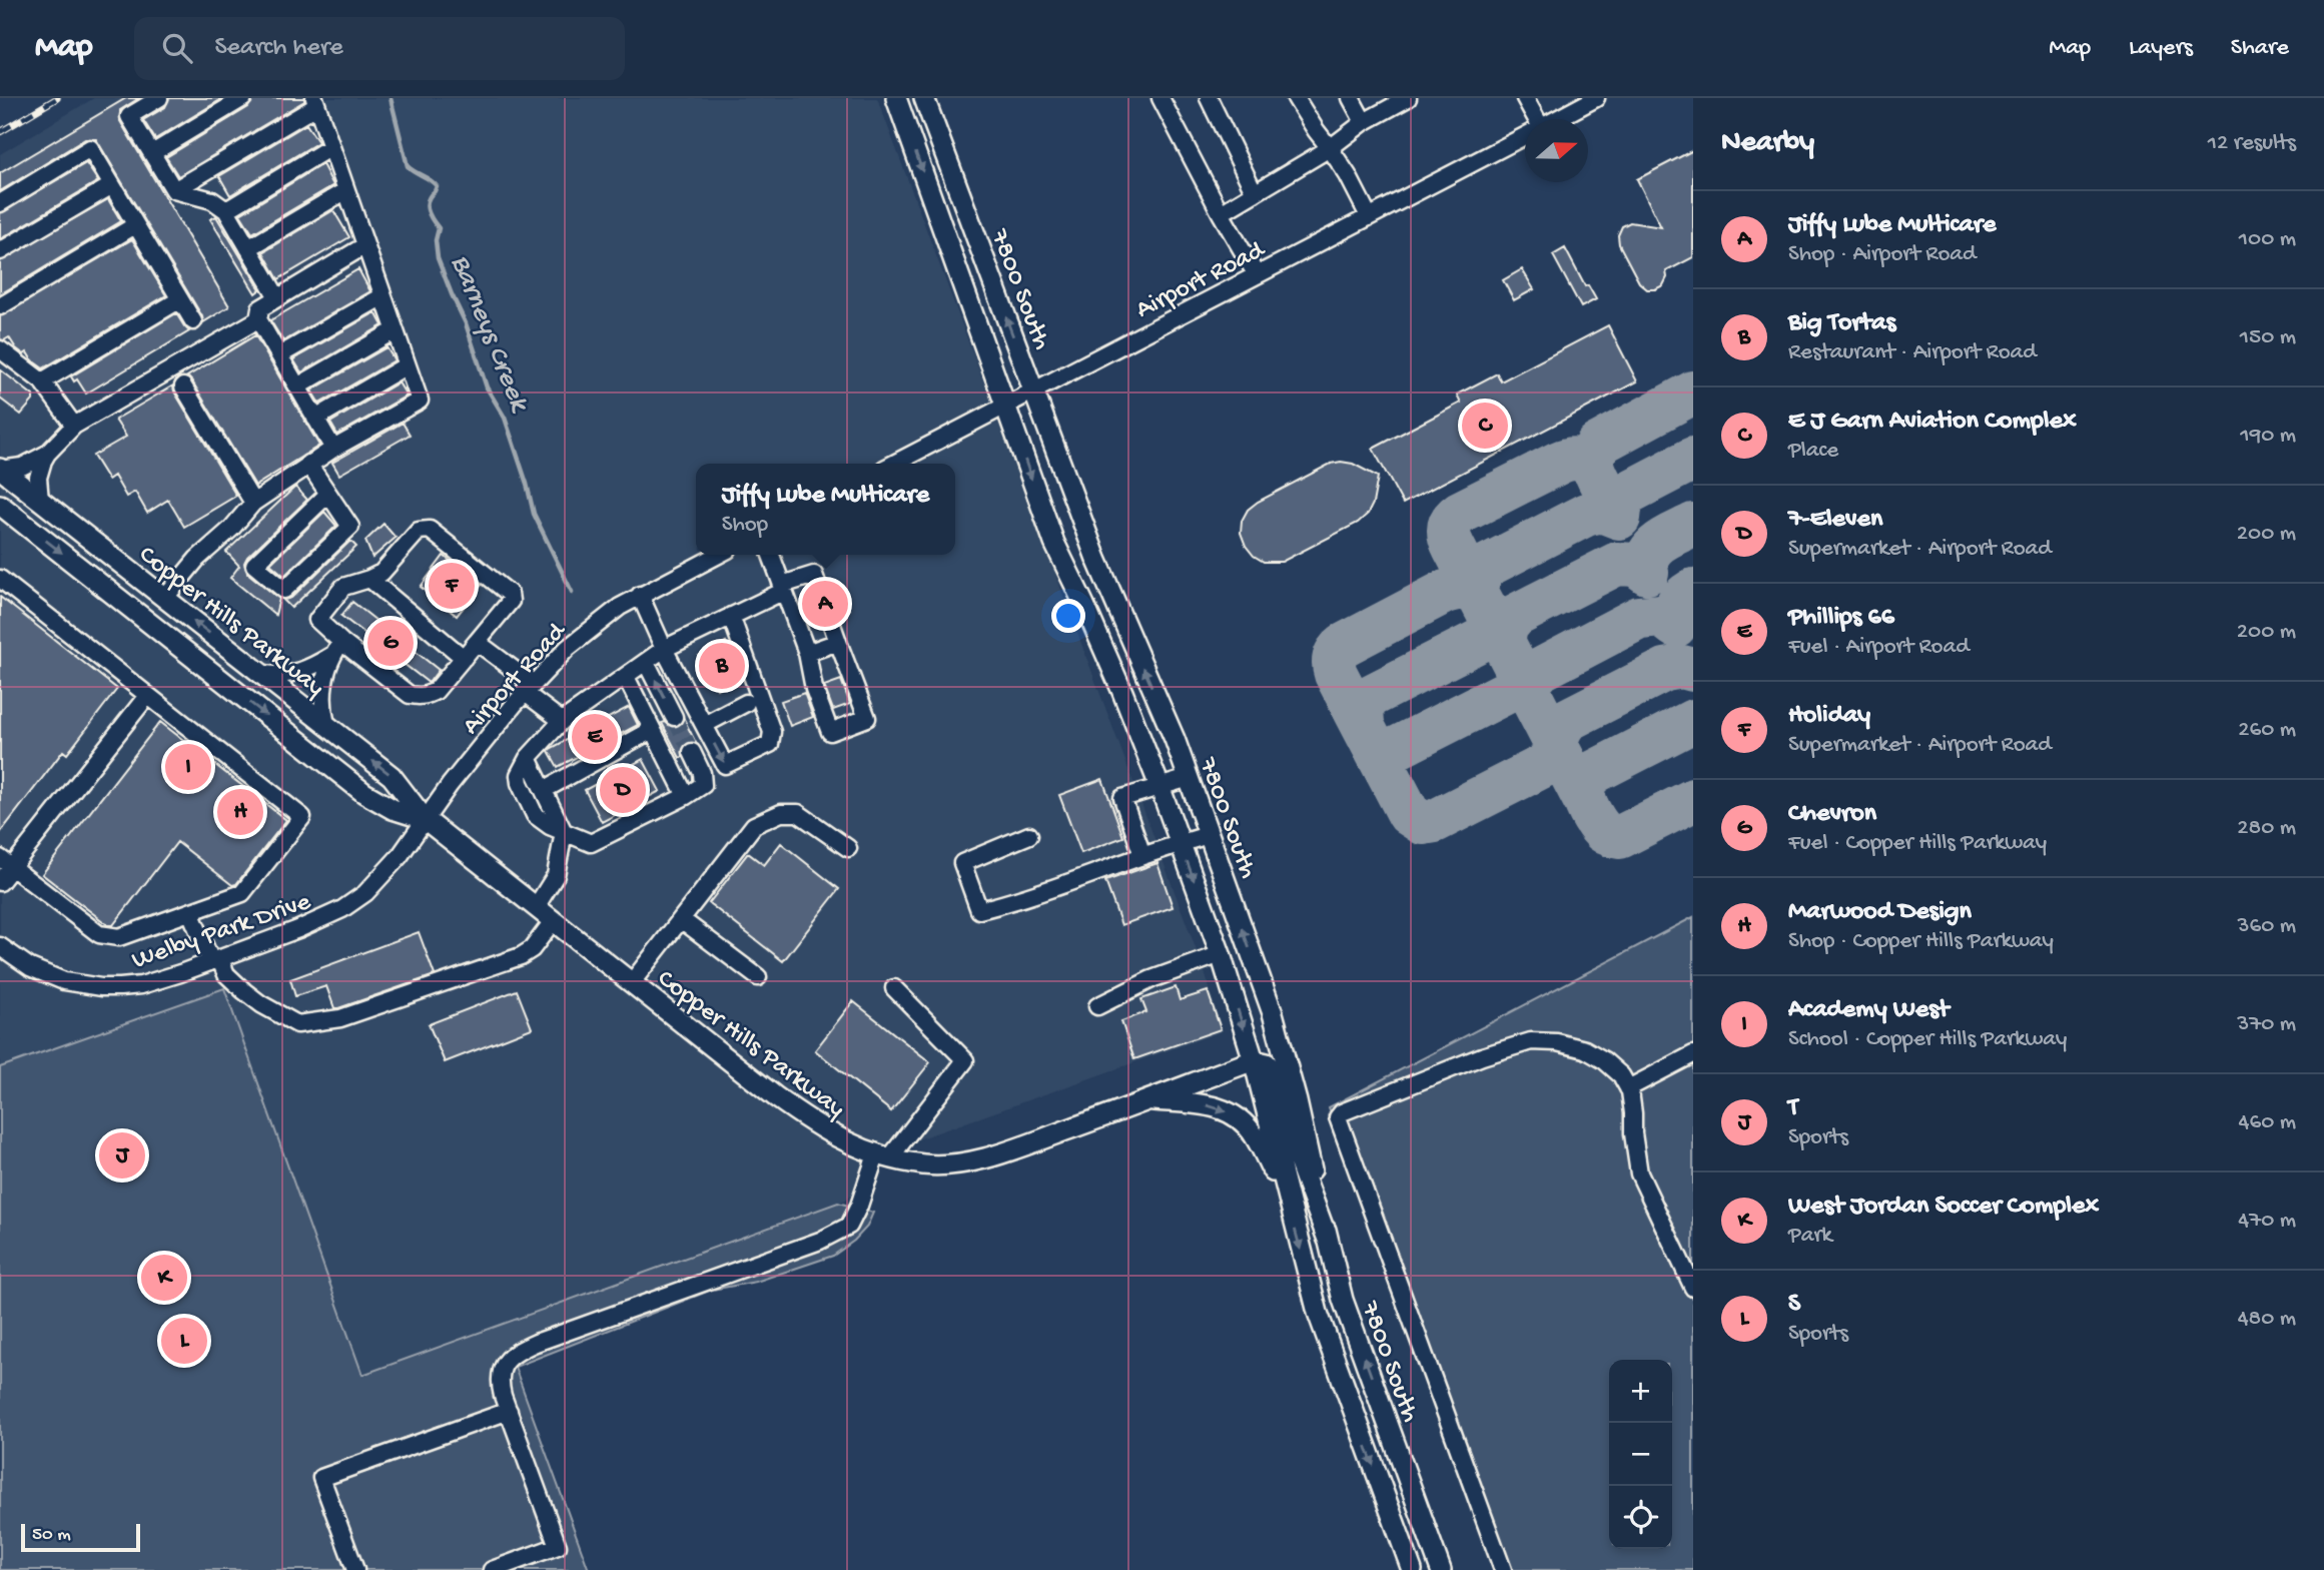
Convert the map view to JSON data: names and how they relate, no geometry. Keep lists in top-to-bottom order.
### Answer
{
  "streets": {
    "main road": ["7800 South", "Copper Hills Parkway"],
    "street": ["Airport Road", "Welby Park Drive"]
  },
  "crossings": [
    ["Airport Road", "7800 South"],
    ["Airport Road", "Copper Hills Parkway"],
    ["Airport Road", "Welby Park Drive"],
    ["7800 South", "Copper Hills Parkway"],
    ["Copper Hills Parkway", "Welby Park Drive"]
  ],
  "water": ["Barneys Creek"],
  "scale_bar": "50 m",
  "north": "right",
  "page": {
    "header": "Map",
    "search": "Search here",
    "nav": ["Map", "Layers", "Share"],
    "heading": ["Nearby", "12 results"],
    "list": [
      {
        "mark": "A",
        "name": "Jiffy Lube Multicare",
        "note": "Shop · Airport Road",
        "value": "100 m"
      },
      {
        "mark": "B",
        "name": "Big Tortas",
        "note": "Restaurant · Airport Road",
        "value": "150 m"
      },
      {
        "mark": "C",
        "name": "E J Garn Aviation Complex",
        "note": "Place",
        "value": "190 m"
      },
      {
        "mark": "D",
        "name": "7-Eleven",
        "note": "Supermarket · Airport Road",
        "value": "200 m"
      },
      {
        "mark": "E",
        "name": "Phillips 66",
        "note": "Fuel · Airport Road",
        "value": "200 m"
      },
      {
        "mark": "F",
        "name": "Holiday",
        "note": "Supermarket · Airport Road",
        "value": "260 m"
      },
      {
        "mark": "G",
        "name": "Chevron",
        "note": "Fuel · Copper Hills Parkway",
        "value": "280 m"
      },
      {
        "mark": "H",
        "name": "Marwood Design",
        "note": "Shop · Copper Hills Parkway",
        "value": "360 m"
      },
      {
        "mark": "I",
        "name": "Academy West",
        "note": "School · Copper Hills Parkway",
        "value": "370 m"
      },
      {
        "mark": "J",
        "name": "T",
        "note": "Sports",
        "value": "460 m"
      },
      {
        "mark": "K",
        "name": "West Jordan Soccer Complex",
        "note": "Park",
        "value": "470 m"
      },
      {
        "mark": "L",
        "name": "S",
        "note": "Sports",
        "value": "480 m"
      }
    ],
    "pins": [
      "C",
      "F",
      "A",
      "G",
      "B",
      "E",
      "I",
      "D",
      "H",
      "J",
      "K",
      "L"
    ],
    "popup": ["Jiffy Lube Multicare", "Shop"],
    "map_buttons": ["+", "−"],
    "scale": "50 m"
  }
}
